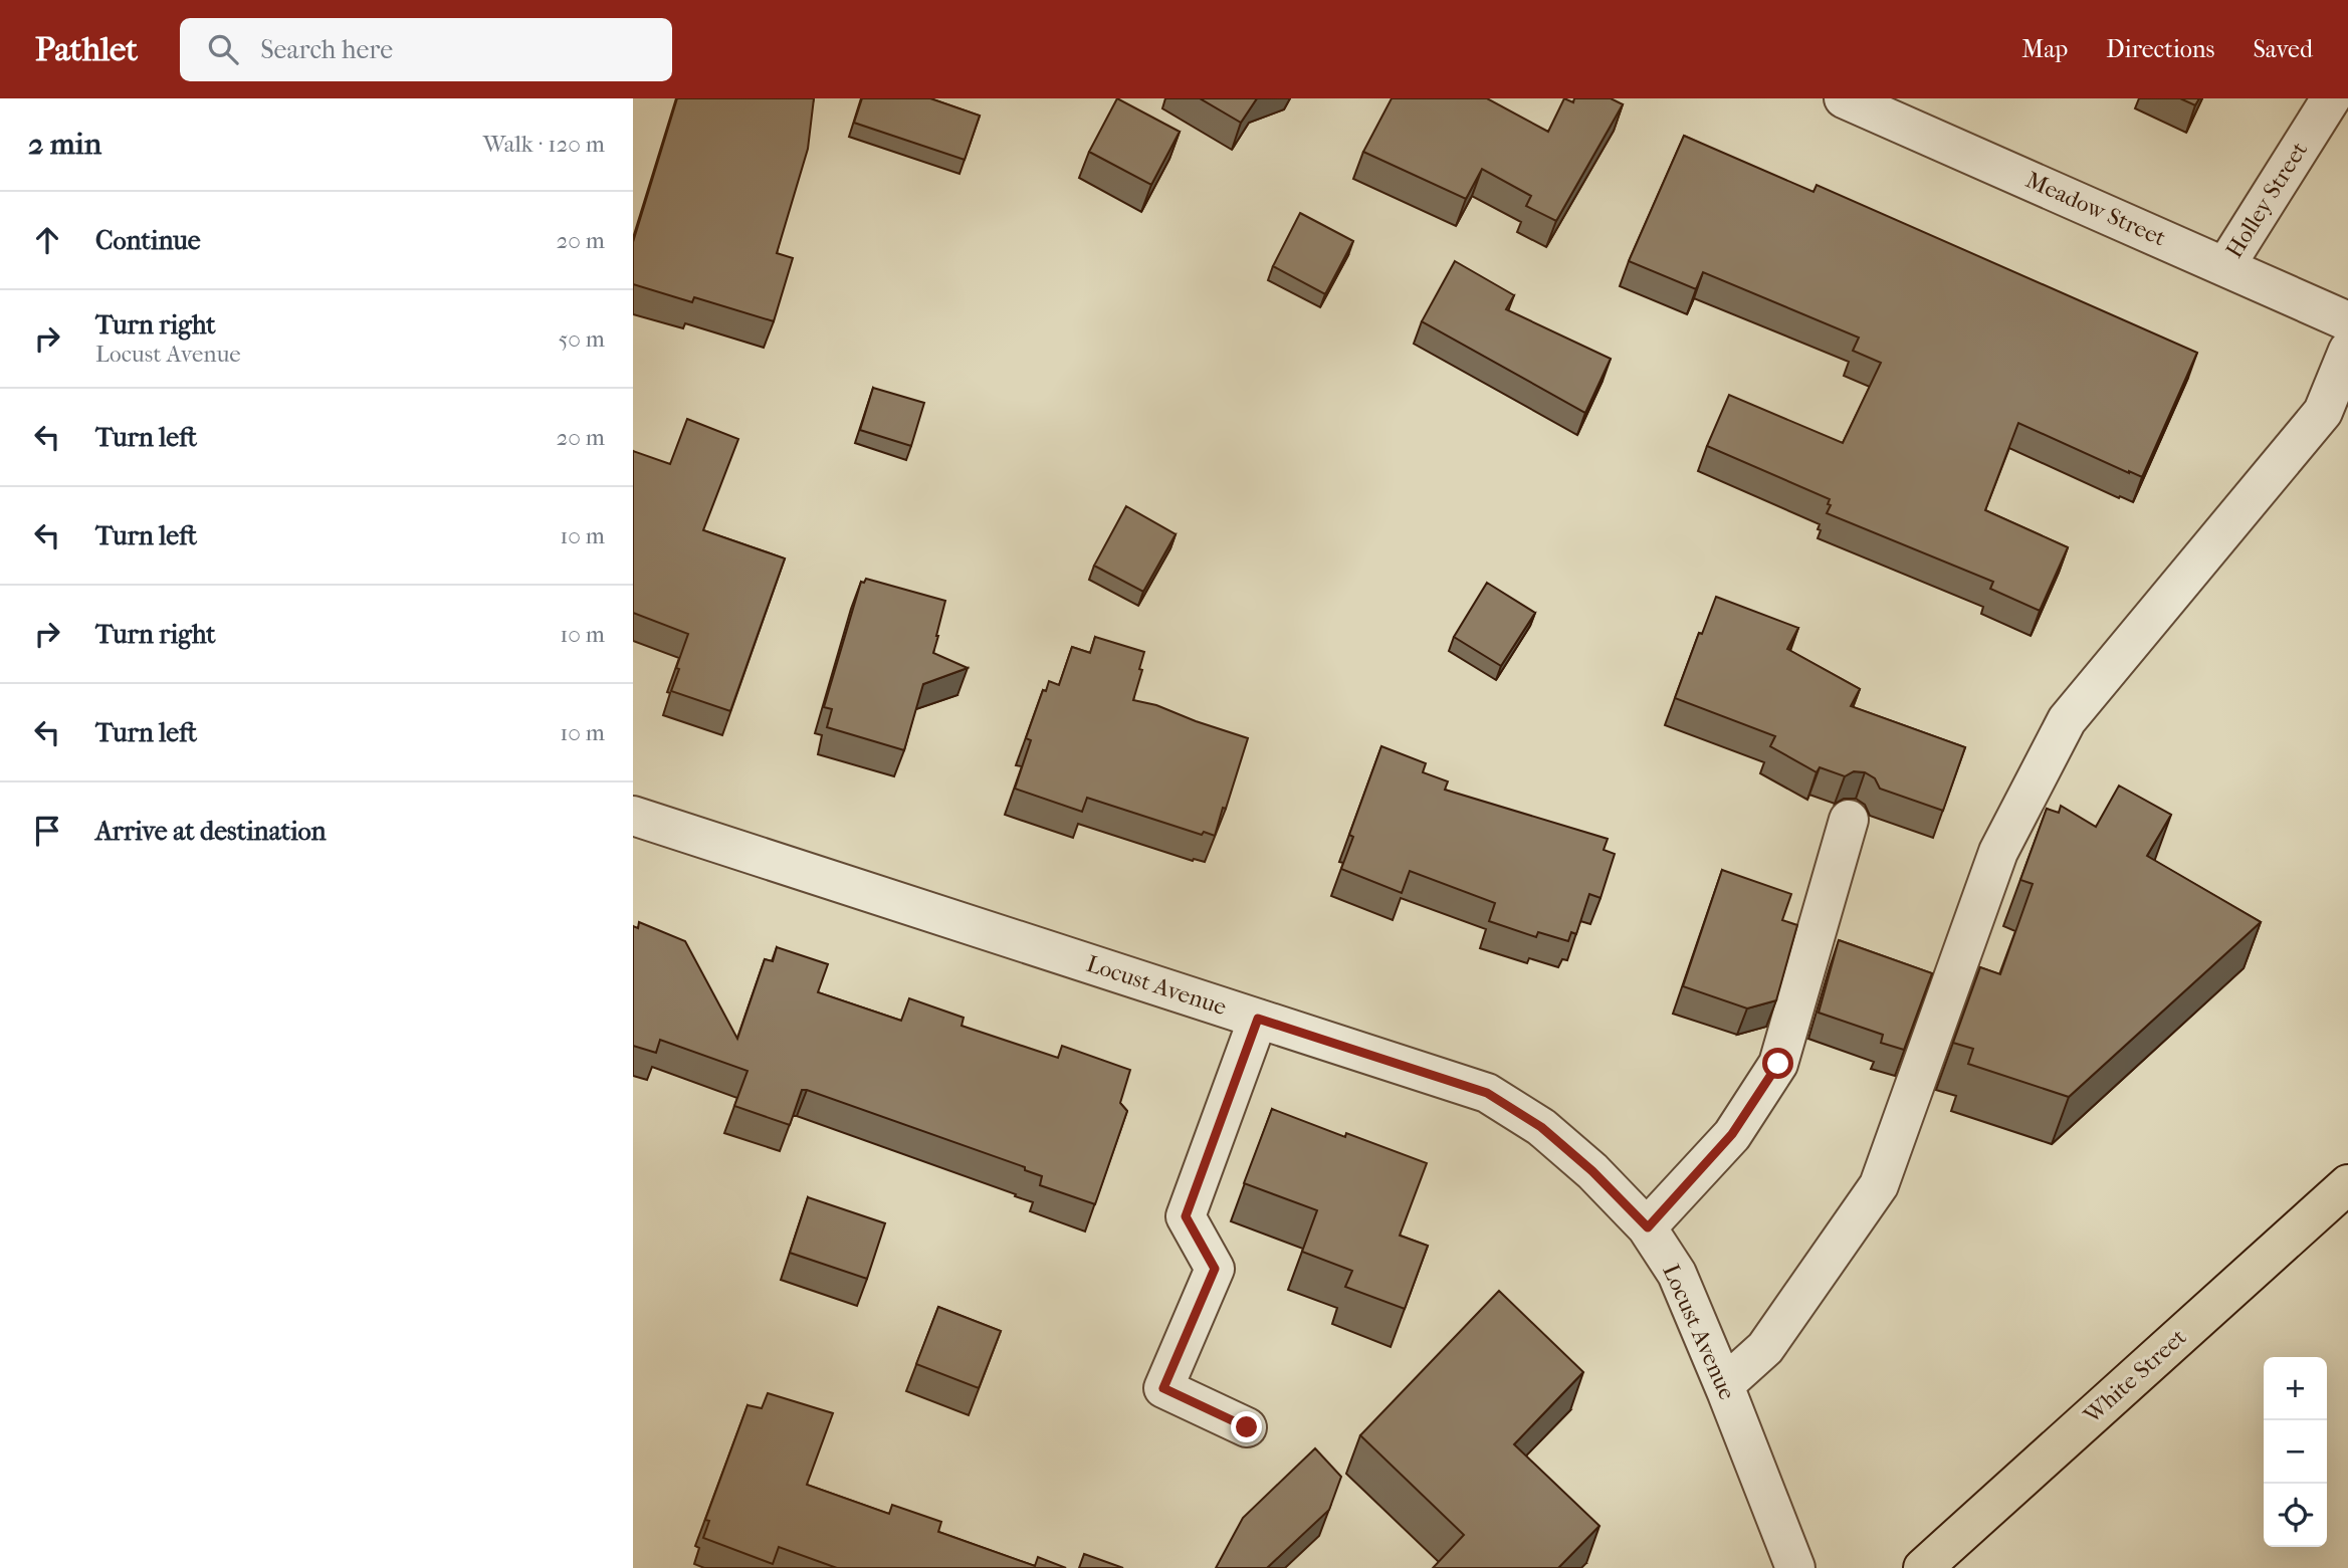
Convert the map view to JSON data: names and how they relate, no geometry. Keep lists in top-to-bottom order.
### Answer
{
  "streets": {
    "main road": ["White Street"],
    "street": ["Holley Street", "Meadow Street", "Locust Avenue"]
  },
  "crossings": [
    ["Holley Street", "Meadow Street"]
  ],
  "page": {
    "header": "Pathlet",
    "search": "Search here",
    "nav": ["Map", "Directions", "Saved"],
    "heading": ["2 min", "Walk · 120 m"],
    "list": [
      ["Continue", "20 m"],
      ["Turn right", "Locust Avenue", "50 m"],
      ["Turn left", "20 m"],
      ["Turn left", "10 m"],
      ["Turn right", "10 m"],
      ["Turn left", "10 m"],
      "Arrive at destination"
    ],
    "map_buttons": ["+", "−"]
  }
}
